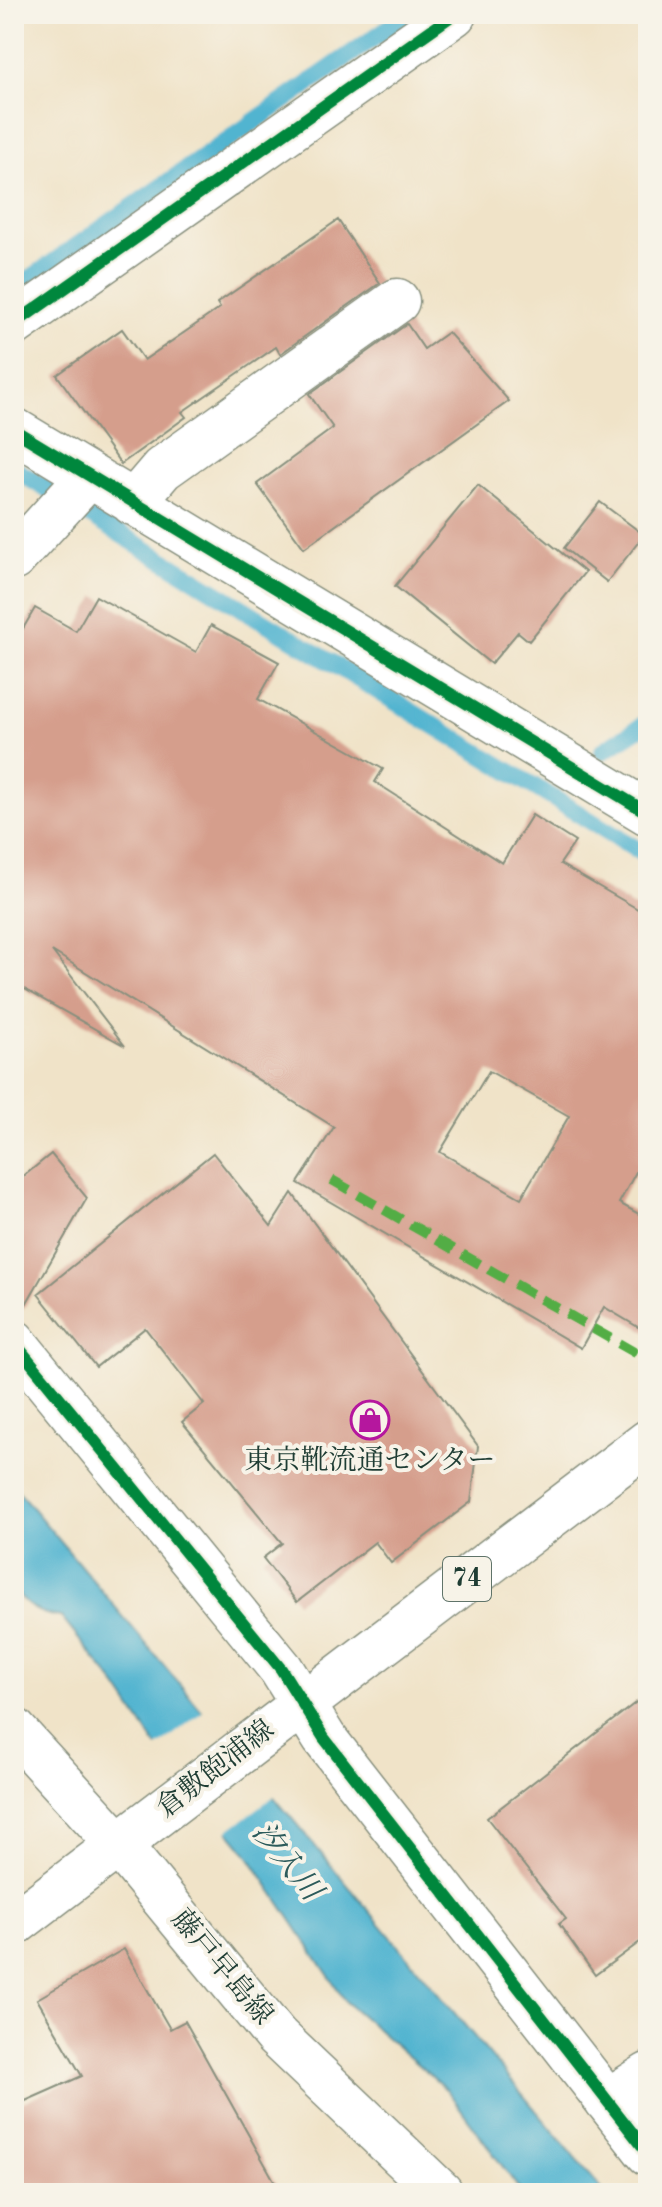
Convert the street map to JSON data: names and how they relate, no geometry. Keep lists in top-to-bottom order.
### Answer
{
  "streets": {
    "street": ["74", "倉敷飽浦線", "藤戸早島線"]
  },
  "crossings": [
    ["倉敷飽浦線", "藤戸早島線"]
  ],
  "water": ["汐入川"],
  "places": {
    "shop": ["東京靴流通センター"]
  }
}
